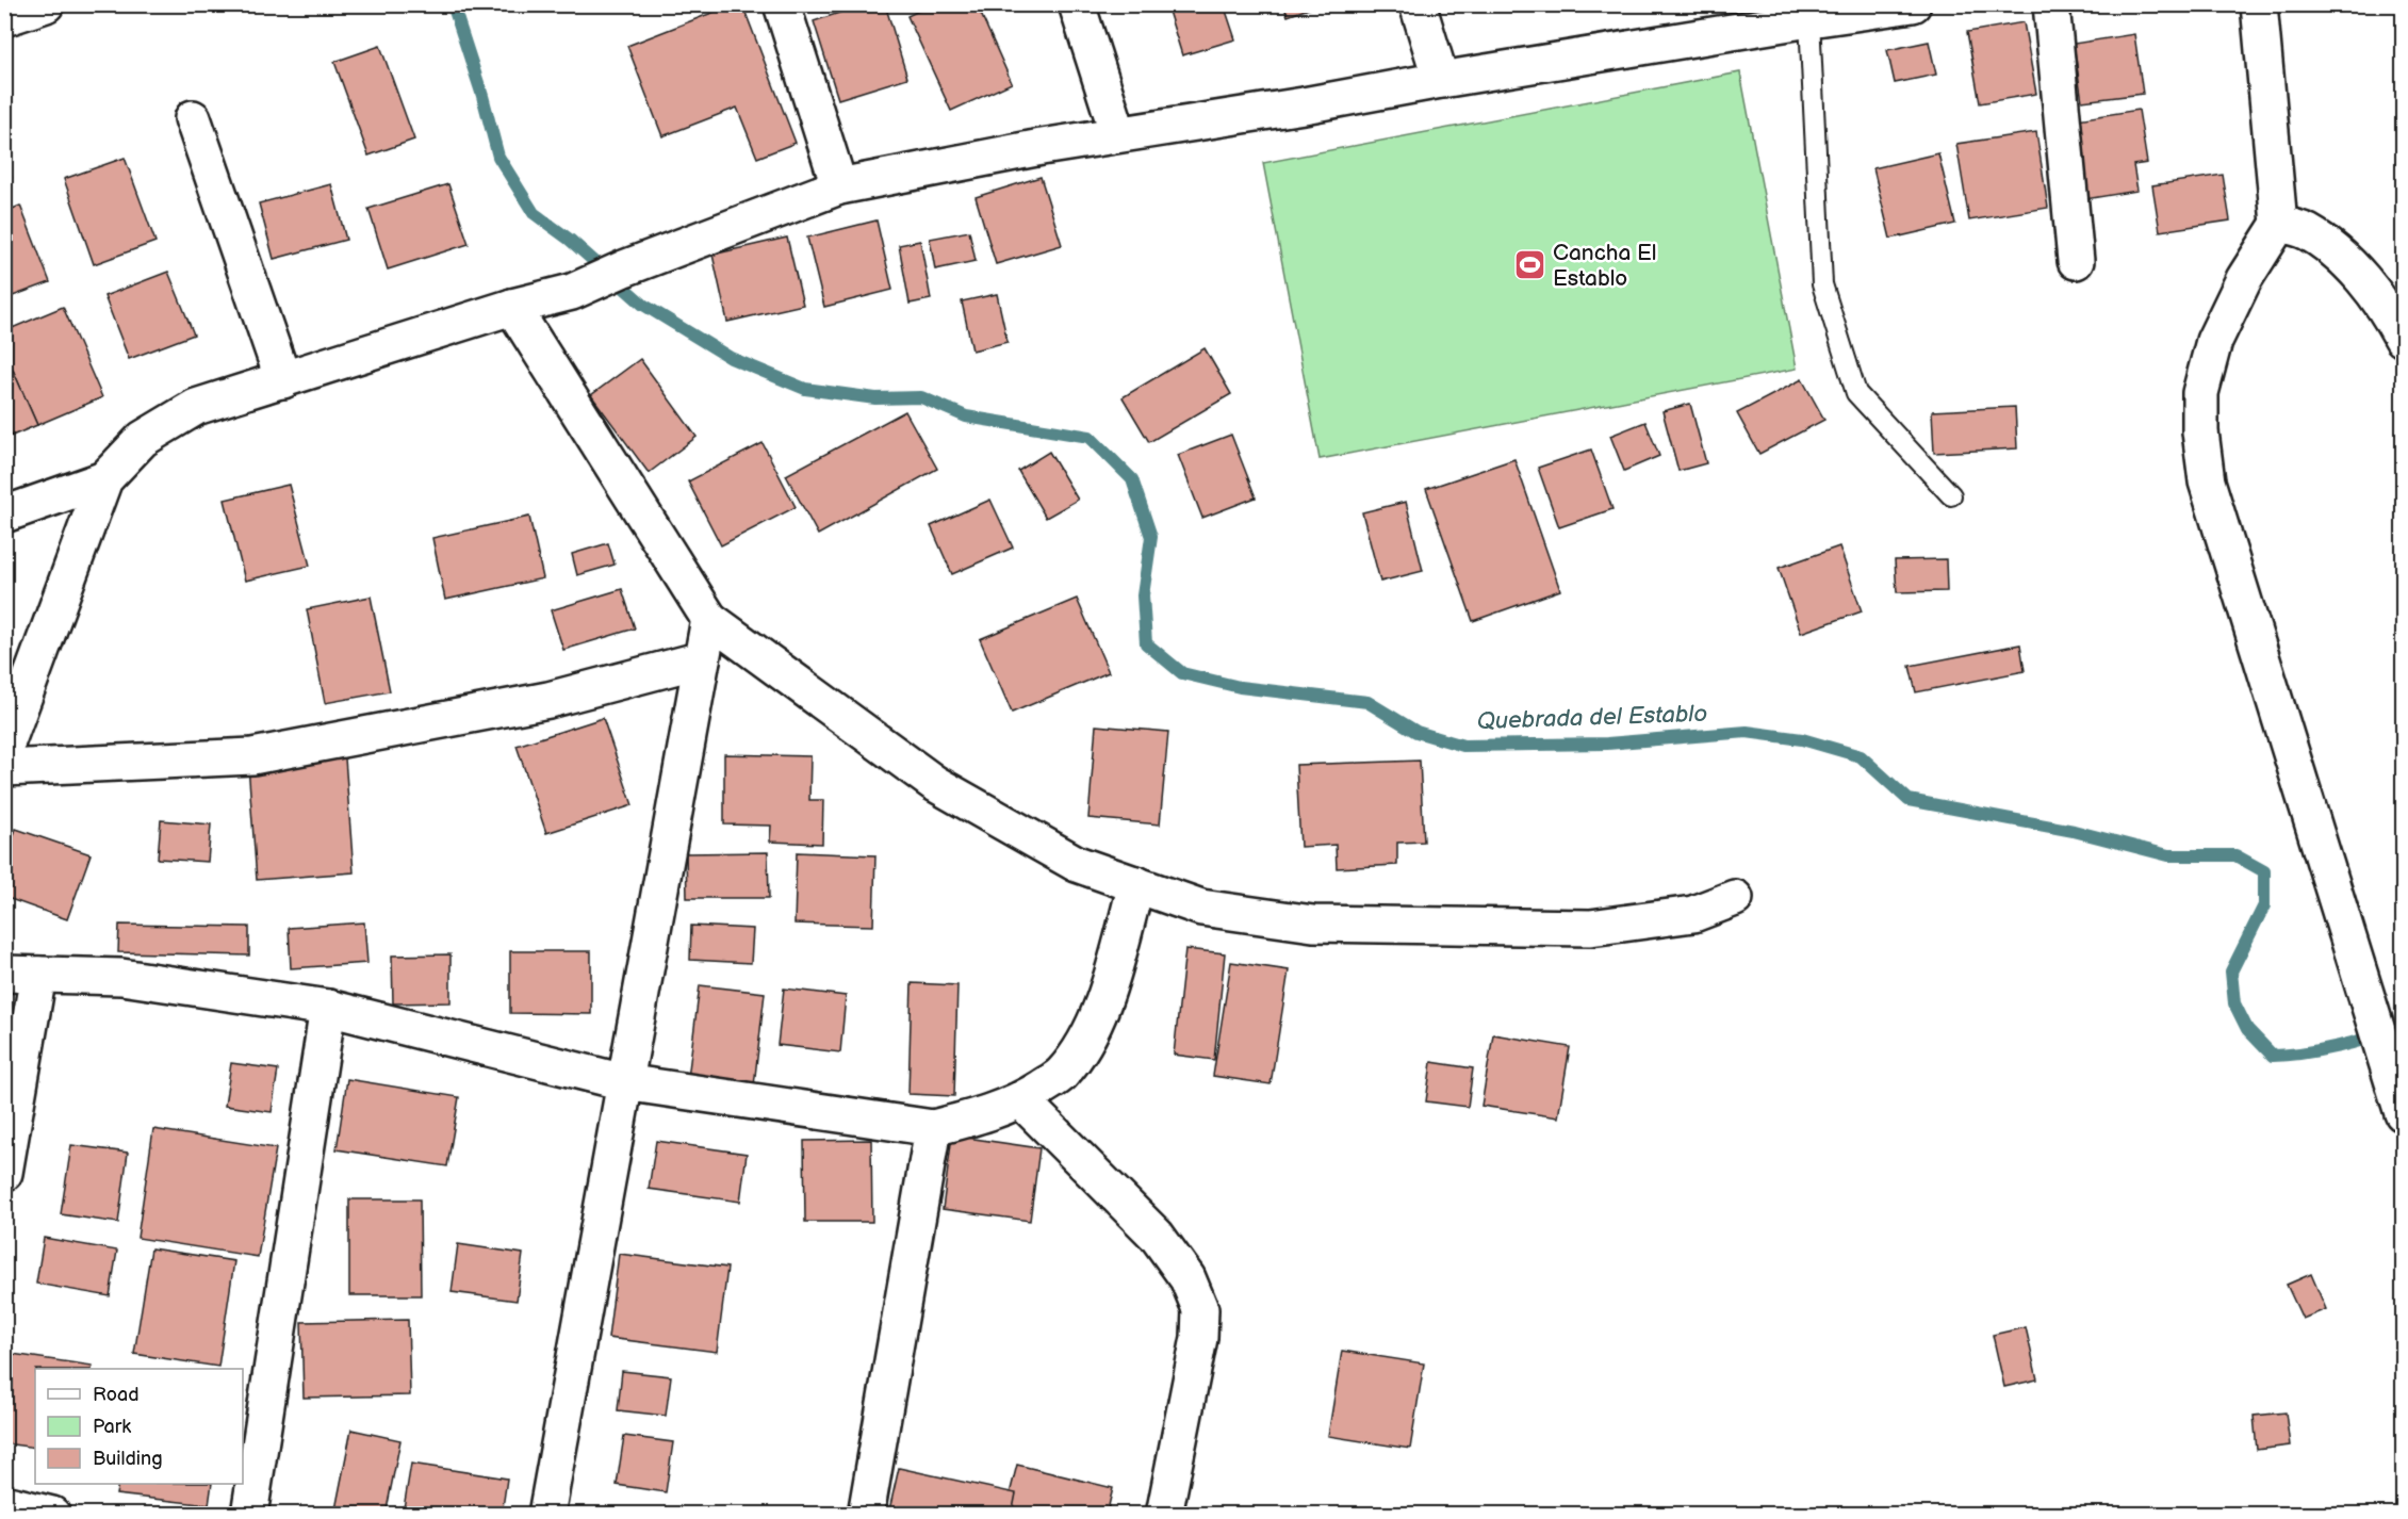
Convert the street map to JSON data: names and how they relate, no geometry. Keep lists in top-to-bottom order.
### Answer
{
  "water": ["Quebrada del Establo"],
  "places": {
    "sports": ["Cancha El Establo"]
  },
  "legend": ["Road", "Park", "Building"]
}
